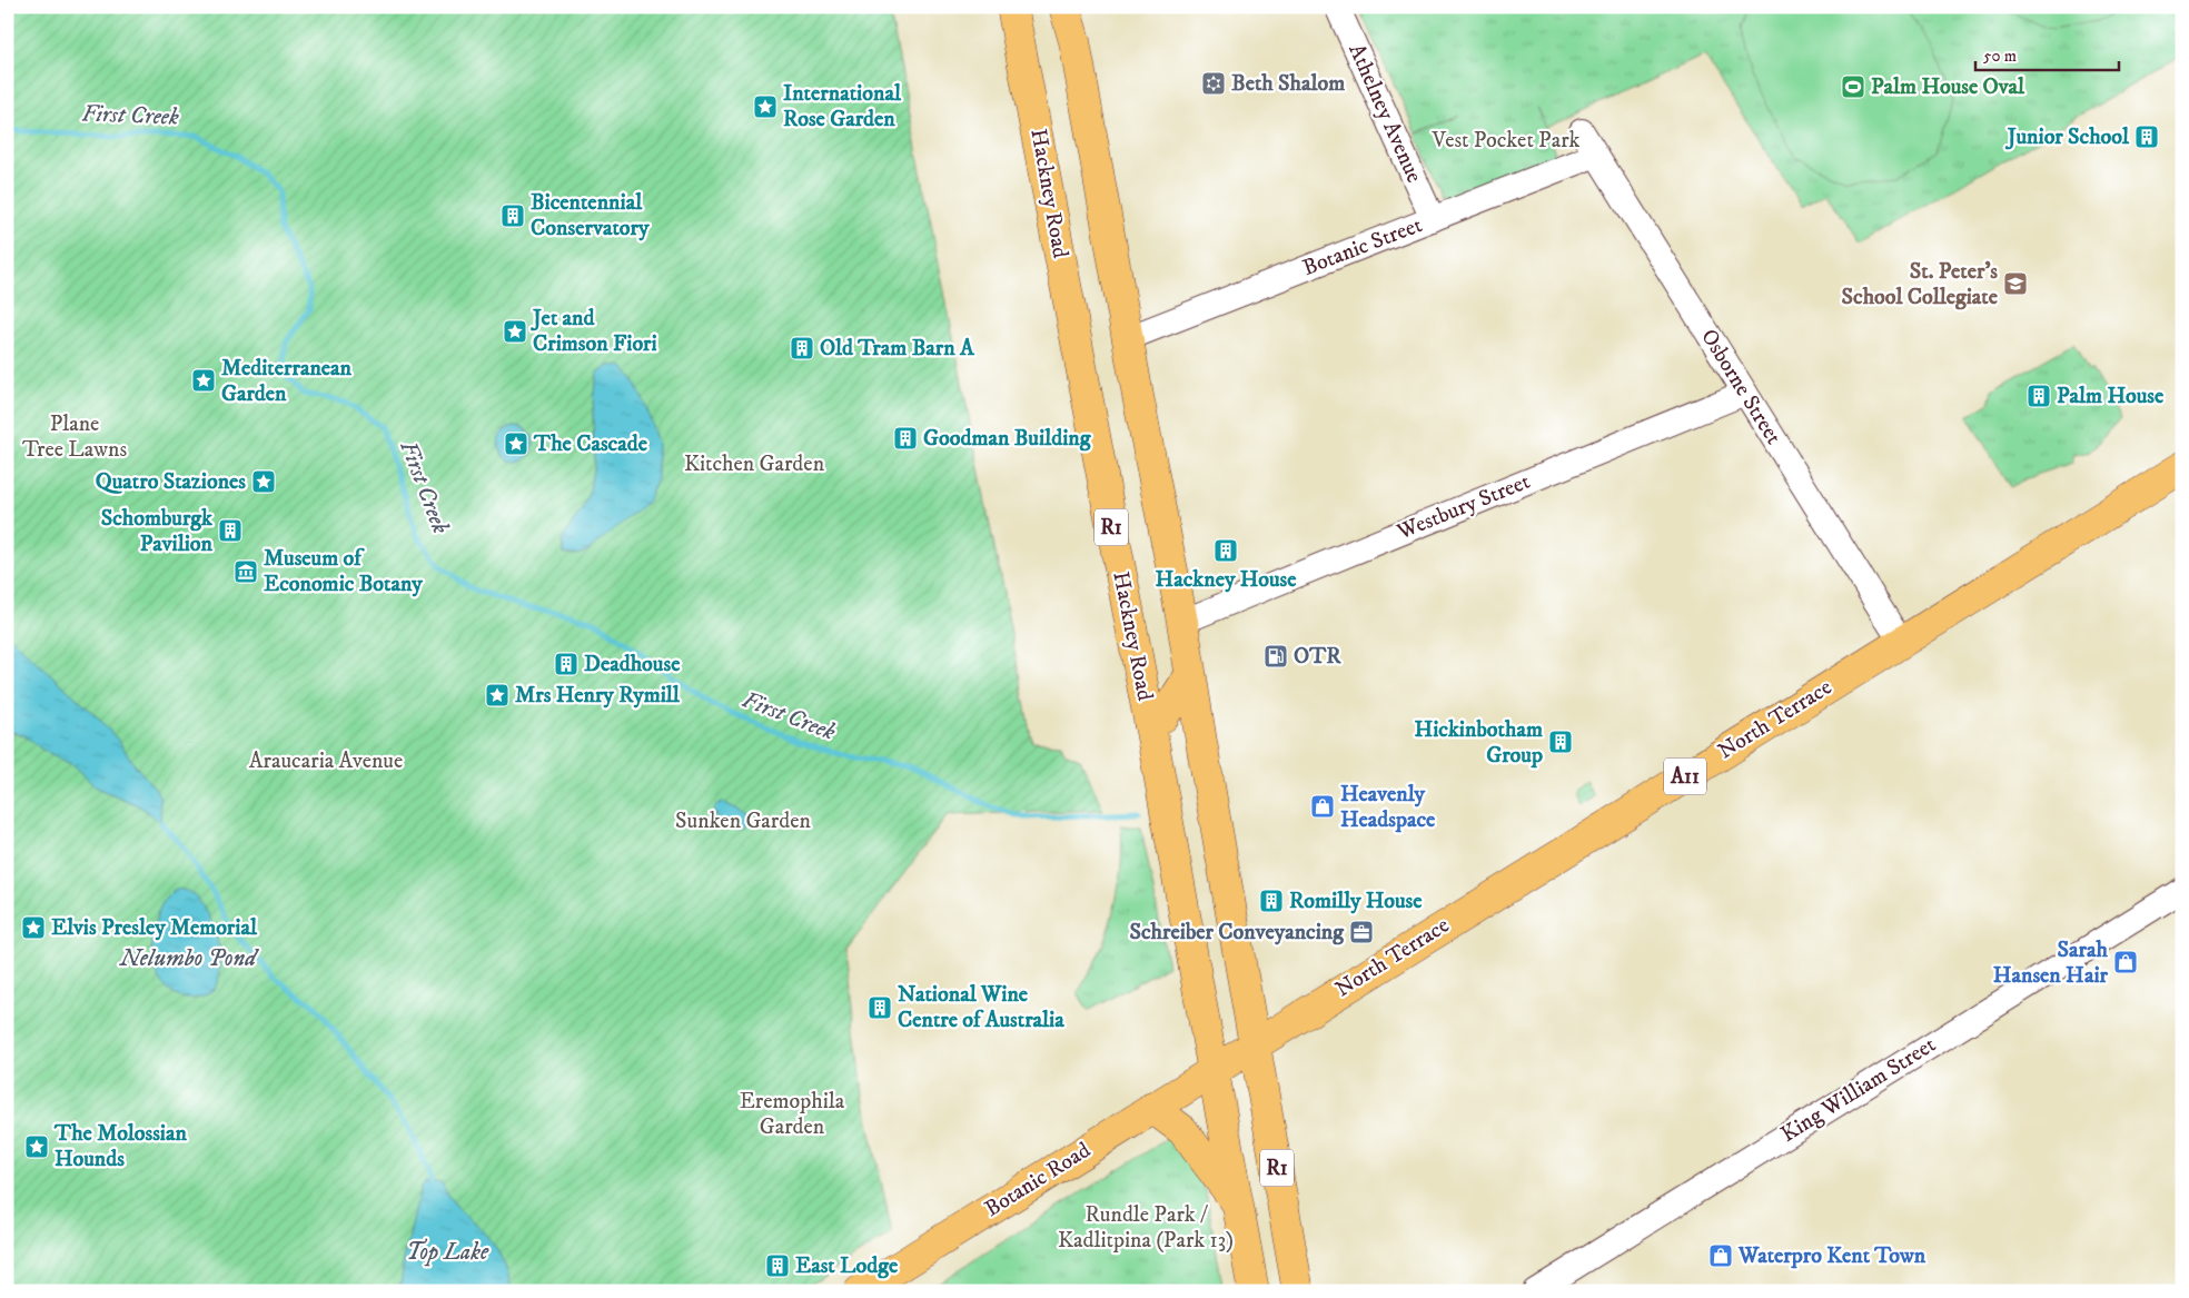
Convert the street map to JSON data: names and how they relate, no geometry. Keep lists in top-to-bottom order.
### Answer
{
  "streets": {
    "main road": [
      "Hackney Road",
      "R1",
      "North Terrace",
      "A11",
      "Botanic Road"
    ],
    "street": [
      "Athelney Avenue",
      "Botanic Street",
      "Osborne Street",
      "Westbury Street",
      "King William Street"
    ]
  },
  "crossings": [
    ["Athelney Avenue", "Botanic Street"],
    ["Hackney Road", "R1"],
    ["Hackney Road", "A11"],
    ["Hackney Road", "Botanic Road"],
    ["Botanic Street", "Osborne Street"],
    ["Botanic Street", "R1"],
    ["Osborne Street", "Westbury Street"],
    ["Osborne Street", "North Terrace"],
    ["Westbury Street", "R1"],
    ["R1", "North Terrace"],
    ["R1", "A11"],
    ["R1", "Botanic Road"],
    ["North Terrace", "A11"],
    ["A11", "Botanic Road"]
  ],
  "water": ["First Creek", "Nelumbo Pond", "Top Lake"],
  "parks": [
    "Vest Pocket Park",
    "Plane Tree Lawns",
    "Kitchen Garden",
    "Araucaria Avenue",
    "Sunken Garden",
    "Eremophila Garden",
    "Rundle Park / Kadlitpina (Park 13)"
  ],
  "places": {
    "synagogue": ["Beth Shalom"],
    "sports": ["Palm House Oval"],
    "place": [
      "International Rose Garden",
      "Jet and Crimson Fiori",
      "Mediterranean Garden",
      "The Cascade",
      "Quatro Staziones",
      "Mrs Henry Rymill",
      "Elvis Presley Memorial",
      "The Molossian Hounds"
    ],
    "building": [
      "Junior School",
      "Bicentennial Conservatory",
      "Old Tram Barn A",
      "Palm House",
      "Goodman Building",
      "Schomburgk Pavilion",
      "Hackney House",
      "Deadhouse",
      "Hickinbotham Group",
      "Romilly House",
      "National Wine Centre of Australia",
      "East Lodge"
    ],
    "school or university": ["St. Peter's School Collegiate"],
    "museum": ["Museum of Economic Botany"],
    "fuel station": ["OTR"],
    "shop": ["Heavenly Headspace", "Sarah Hansen Hair", "Waterpro Kent Town"],
    "office": ["Schreiber Conveyancing"]
  },
  "scale_bar": "50 m"
}
